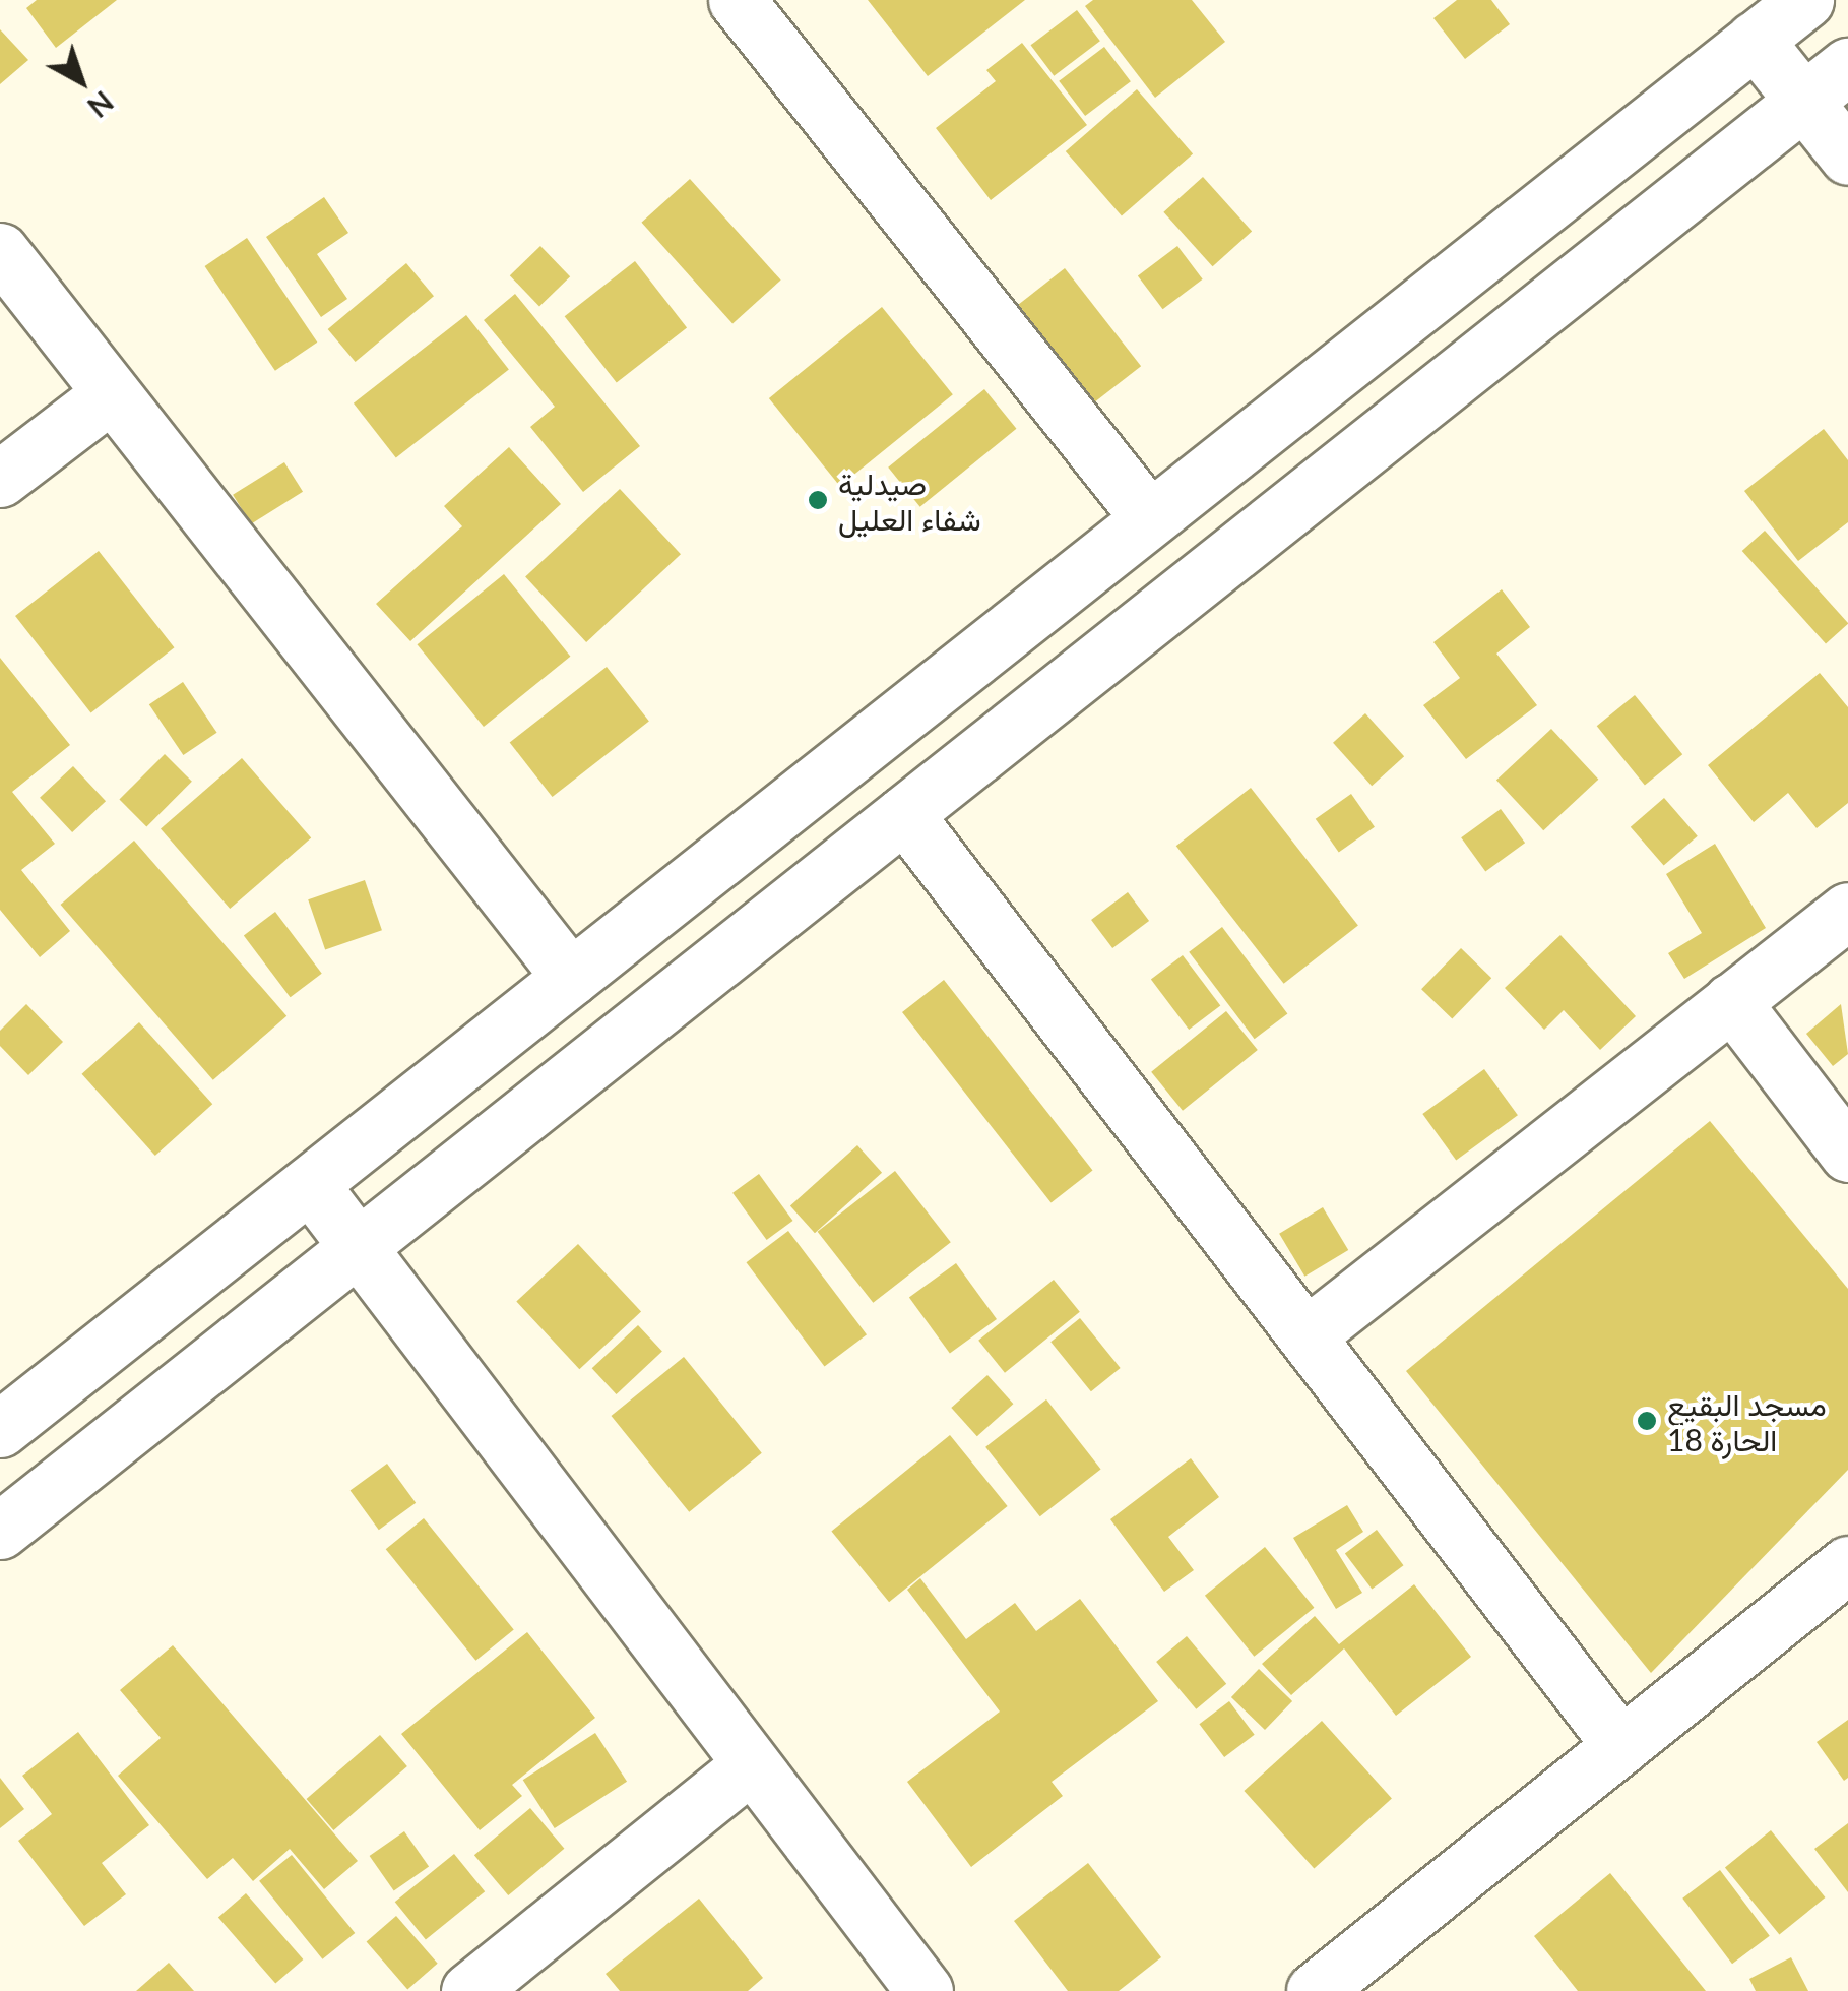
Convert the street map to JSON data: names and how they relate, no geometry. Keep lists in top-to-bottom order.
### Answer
{
  "places": ["صيدلية شفاء العليل", "مسجد البقيع الحارة 18"],
  "north": "bottom right"
}
